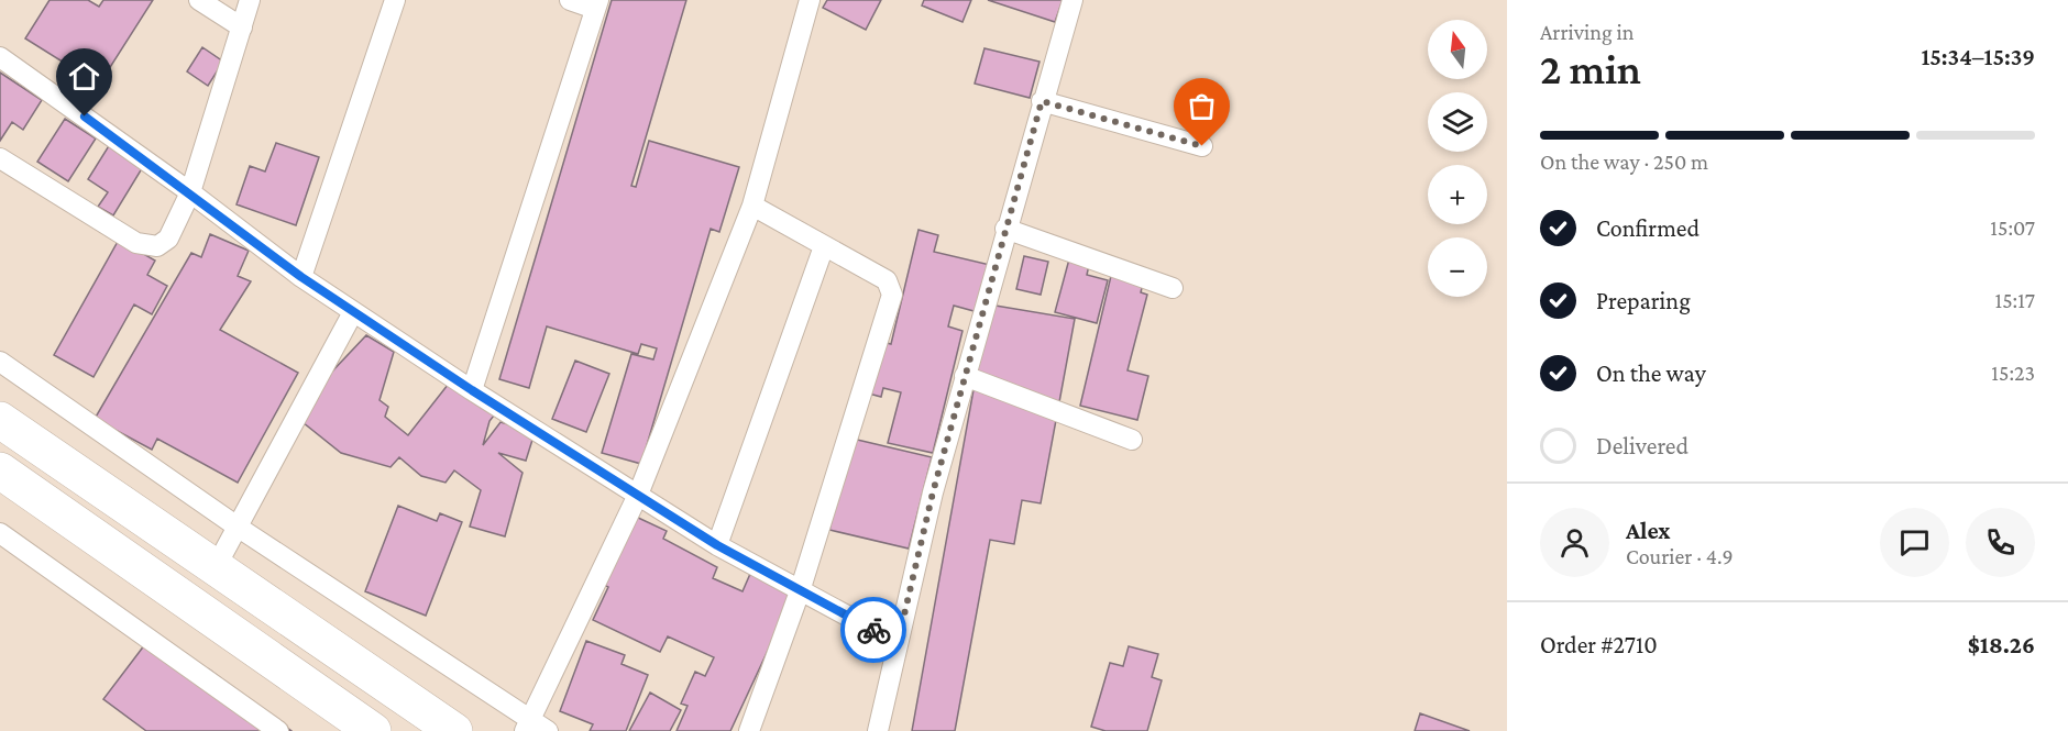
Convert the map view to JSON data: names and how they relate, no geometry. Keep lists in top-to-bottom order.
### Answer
{
  "north": "top",
  "page": {
    "heading": ["2 min", "Arriving in", "15:34–15:39"],
    "panel": [
      "Alex",
      "Courier · 4.9",
      "Order #2710",
      "$18.26"
    ],
    "map_buttons": ["+", "−"],
    "bar": "On the way · 250 m",
    "list": [
      ["Confirmed", "15:07"],
      ["Preparing", "15:17"],
      ["On the way", "15:23"],
      "Delivered"
    ]
  }
}
